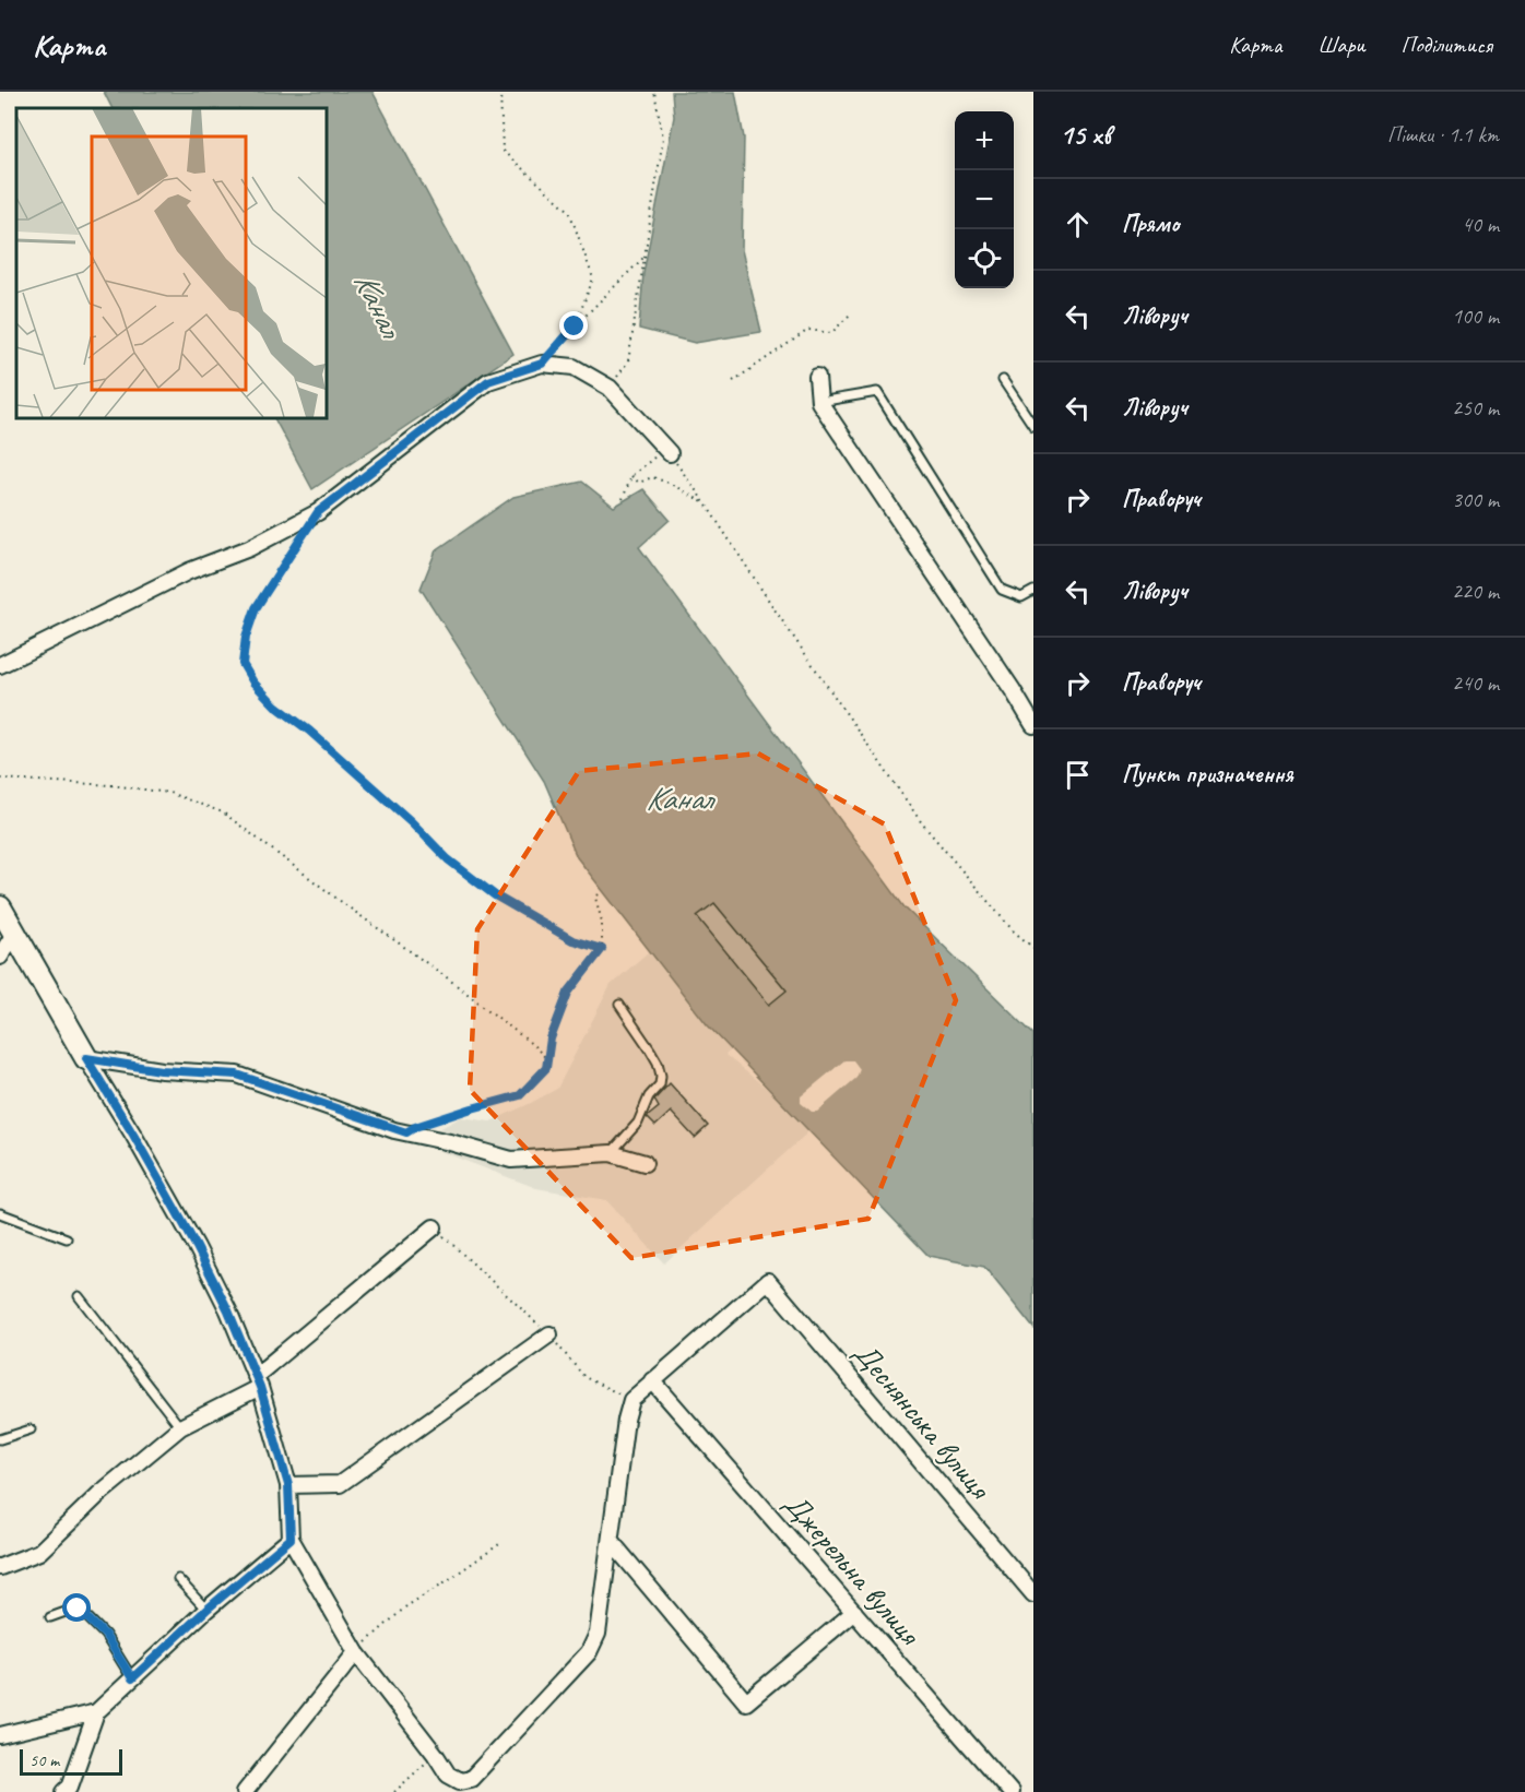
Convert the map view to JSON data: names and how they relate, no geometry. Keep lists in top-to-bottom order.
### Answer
{
  "streets": {
    "street": ["Деснянська вулиця", "Джерельна вулиця"]
  },
  "crossings": [
    ["Деснянська вулиця", "Джерельна вулиця"]
  ],
  "water": ["Канал"],
  "scale_bar": "50 m",
  "page": {
    "header": "Карта",
    "nav": ["Карта", "Шари", "Поділитися"],
    "heading": ["15 хв", "Пішки · 1.1 km"],
    "map_buttons": ["+", "−"],
    "list": [
      ["Прямо", "40 m"],
      ["Ліворуч", "100 m"],
      ["Ліворуч", "250 m"],
      ["Праворуч", "300 m"],
      ["Ліворуч", "220 m"],
      ["Праворуч", "240 m"],
      "Пункт призначення"
    ],
    "scale": "50 m"
  }
}
